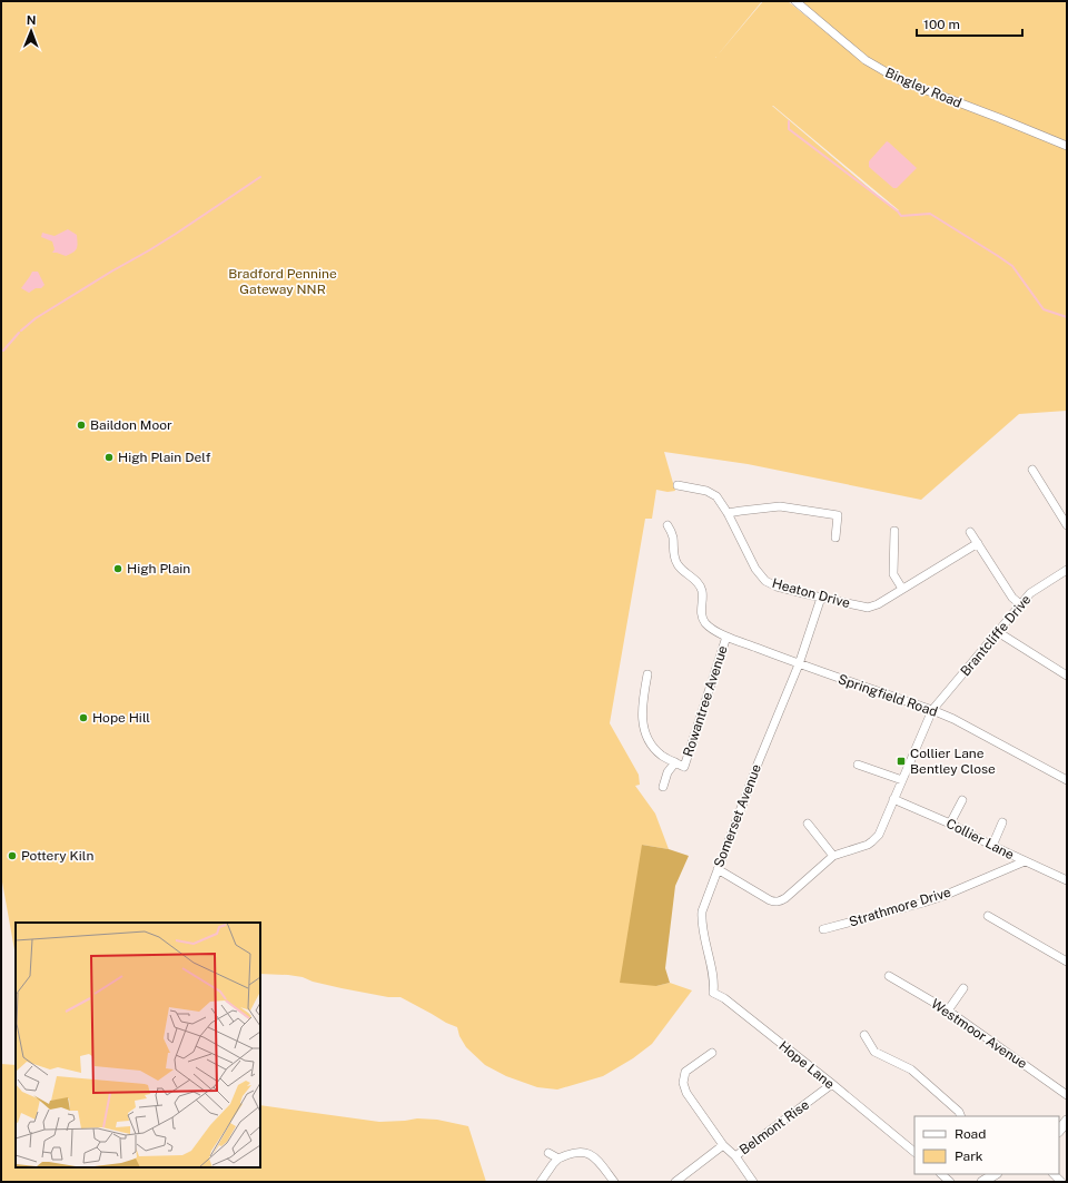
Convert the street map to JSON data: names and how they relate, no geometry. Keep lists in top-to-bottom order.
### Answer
{
  "streets": {
    "street": [
      "Bingley Road",
      "Heaton Drive",
      "Brantcliffe Drive",
      "Springfield Road",
      "Rowantree Avenue",
      "Somerset Avenue",
      "Collier Lane",
      "Strathmore Drive",
      "Westmoor Avenue",
      "Hope Lane",
      "Belmont Rise"
    ]
  },
  "crossings": [
    ["Heaton Drive", "Somerset Avenue"],
    ["Brantcliffe Drive", "Springfield Road"],
    ["Brantcliffe Drive", "Collier Lane"],
    ["Springfield Road", "Rowantree Avenue"],
    ["Springfield Road", "Somerset Avenue"],
    ["Somerset Avenue", "Hope Lane"],
    ["Collier Lane", "Strathmore Drive"],
    ["Hope Lane", "Belmont Rise"]
  ],
  "parks": ["Bradford Pennine Gateway NNR"],
  "places": {
    "other": [
      "Baildon Moor",
      "High Plain Delf",
      "High Plain",
      "Hope Hill",
      "Pottery Kiln"
    ],
    "transit": ["Collier Lane Bentley Close"]
  },
  "legend": ["Road", "Park"],
  "scale_bar": "100 m",
  "north": "top"
}
